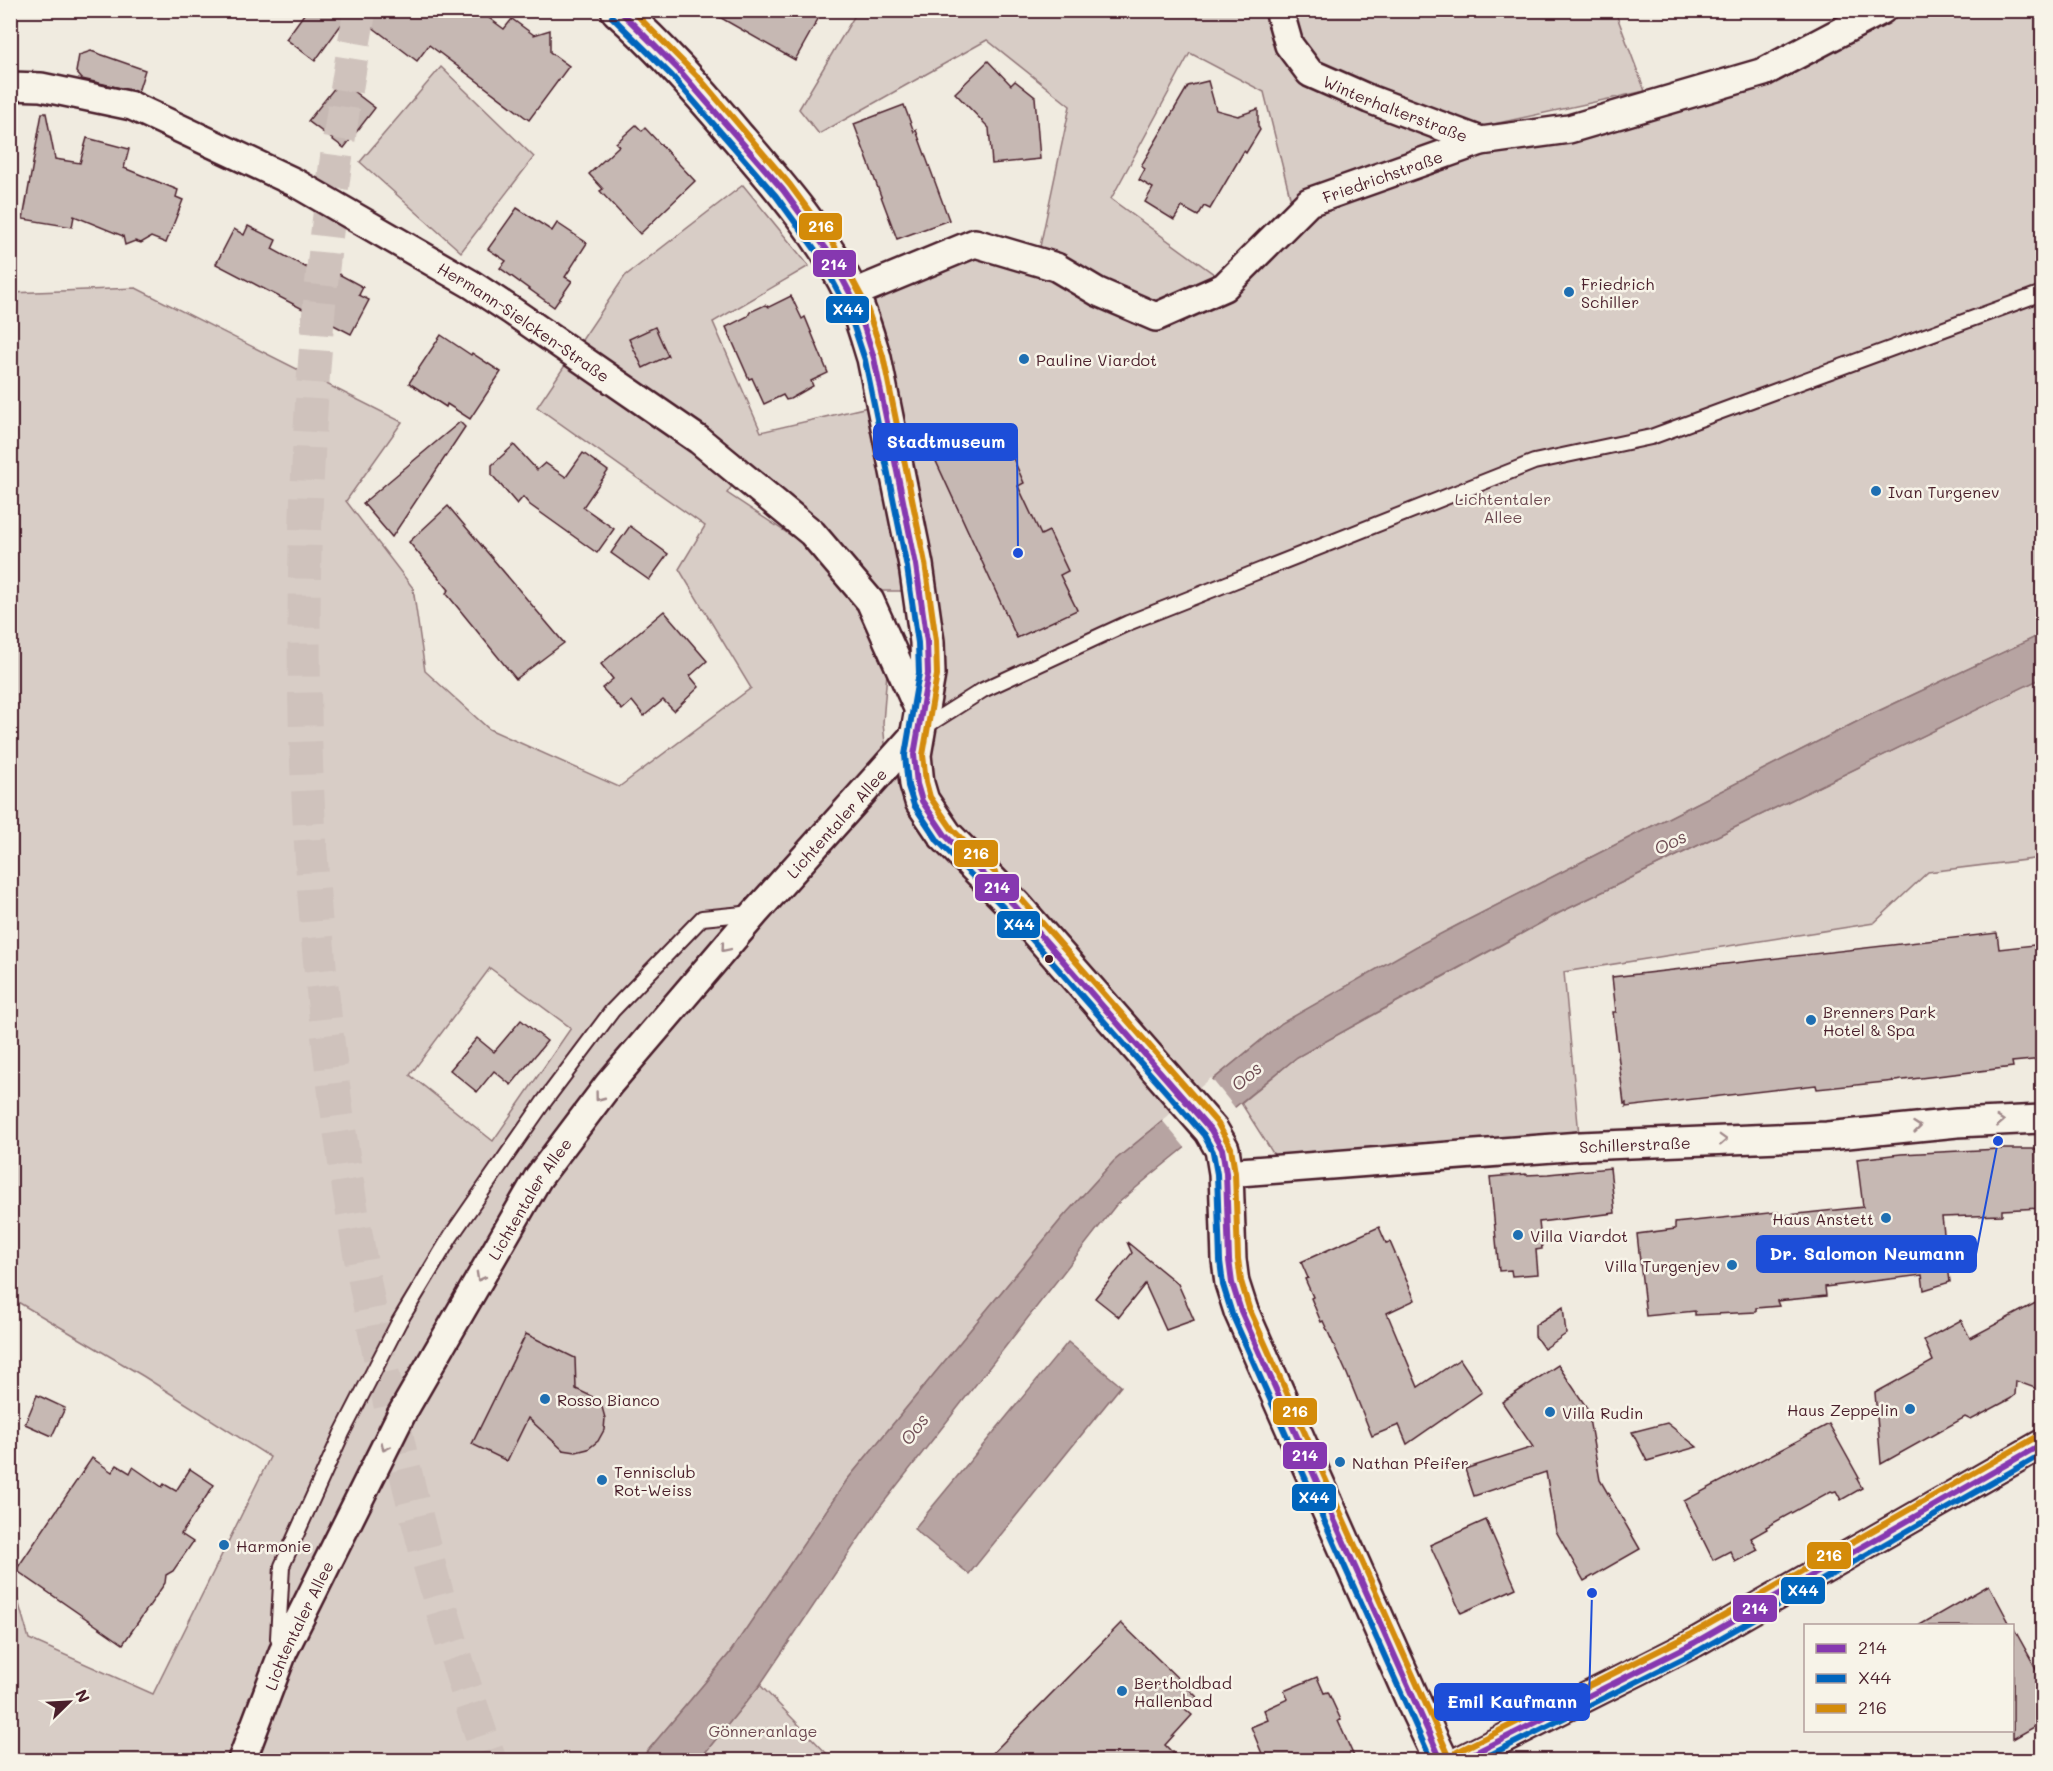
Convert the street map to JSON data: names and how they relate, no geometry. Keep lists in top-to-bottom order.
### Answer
{
  "streets": {
    "street": [
      "Winterhalterstraße",
      "Friedrichstraße",
      "Hermann-Sielcken-Straße",
      "Lichtentaler Allee",
      "Schillerstraße"
    ]
  },
  "crossings": [
    ["Winterhalterstraße", "Friedrichstraße"],
    ["Hermann-Sielcken-Straße", "Lichtentaler Allee"]
  ],
  "one_way": ["Schillerstraße"],
  "water": ["Oos"],
  "parks": ["Lichtentaler Allee", "Gönneranlage"],
  "places": [
    "Friedrich Schiller",
    "Pauline Viardot",
    "Ivan Turgenev",
    "Stadtmuseum",
    "Brenners Park Hotel & Spa",
    "Dr. Salomon Neumann",
    "Haus Anstett",
    "Villa Viardot",
    "Villa Turgenjev",
    "Rosso Bianco",
    "Haus Zeppelin",
    "Villa Rudin",
    "Nathan Pfeifer",
    "Tennisclub Rot-Weiss",
    "Harmonie",
    "Emil Kaufmann",
    "Bertholdbad Hallenbad"
  ],
  "lines": ["transit line 214", "transit line 216", "transit line X44"],
  "legend": ["214", "X44", "216"],
  "north": "top right"
}
